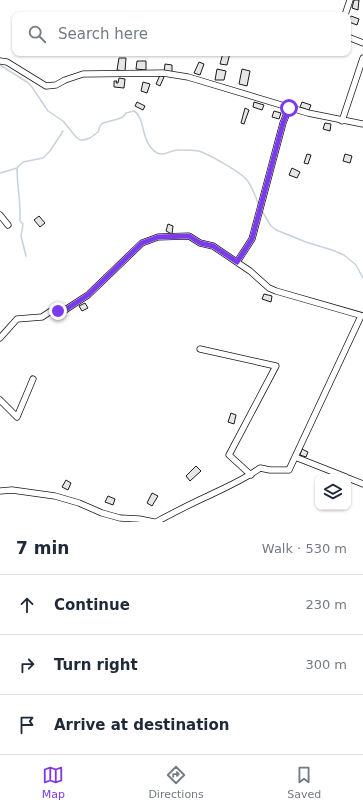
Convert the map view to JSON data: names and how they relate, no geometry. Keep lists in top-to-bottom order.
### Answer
{
  "page": {
    "search": "Search here",
    "heading": ["7 min", "Walk · 530 m"],
    "list": [
      ["Continue", "230 m"],
      ["Turn right", "300 m"],
      "Arrive at destination"
    ],
    "nav": ["Map", "Directions", "Saved"]
  }
}
